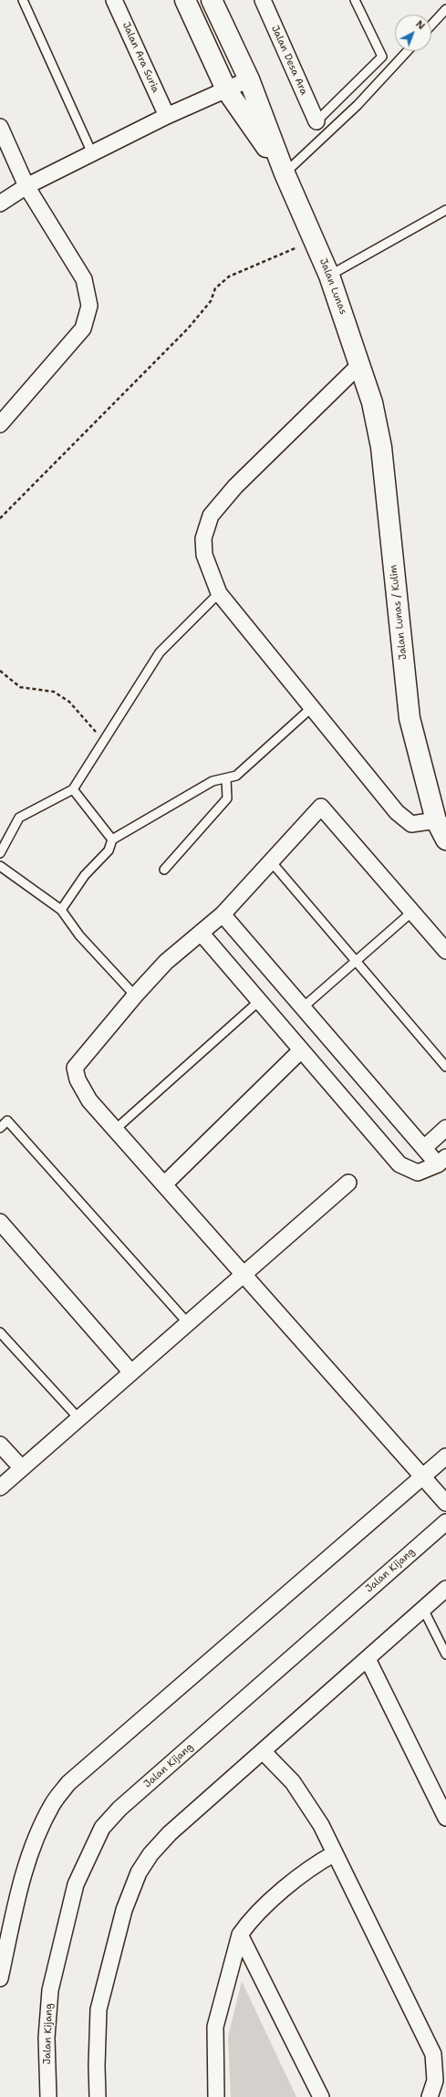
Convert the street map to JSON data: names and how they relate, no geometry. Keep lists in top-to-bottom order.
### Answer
{
  "streets": {
    "main road": ["Jalan Lunas", "Jalan Lunas / Kulim"],
    "street": ["Jalan Ara Suria", "Jalan Desa Ara", "Jalan Kijang"]
  },
  "crossings": [
    ["Jalan Lunas", "Jalan Lunas / Kulim"]
  ],
  "north": "top right"
}
